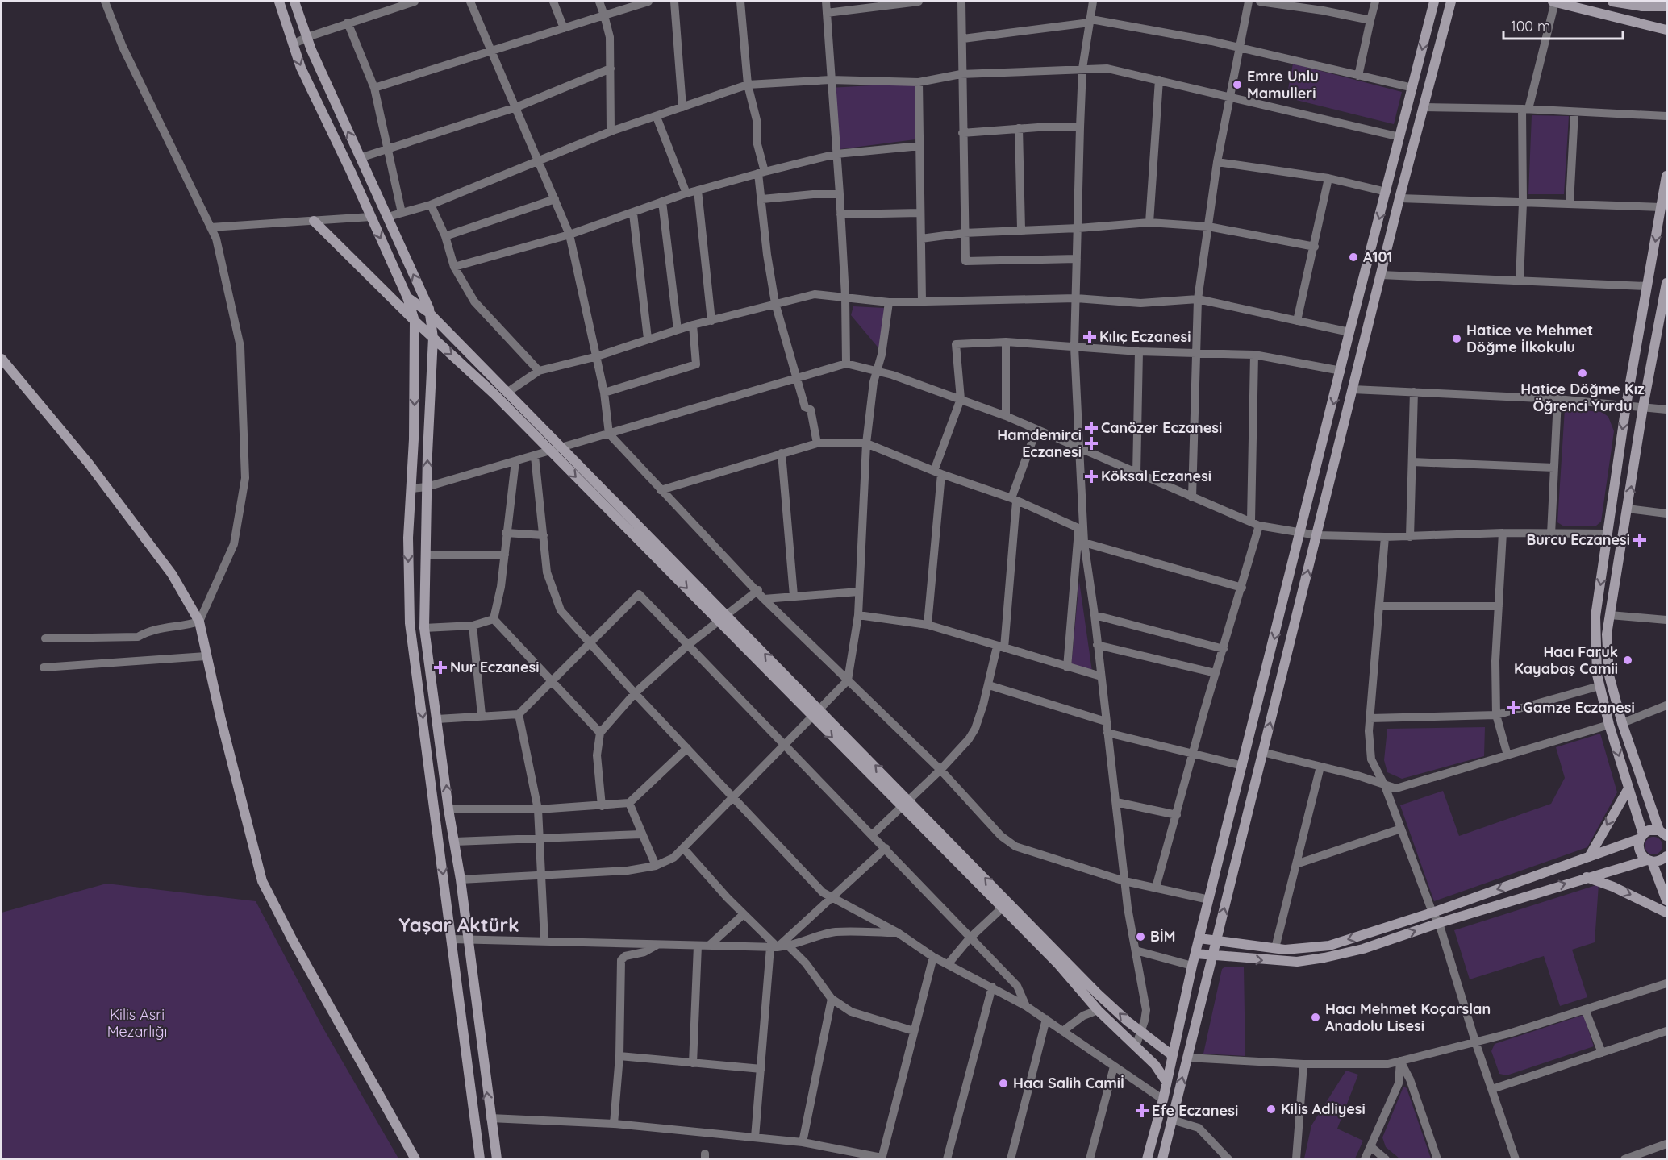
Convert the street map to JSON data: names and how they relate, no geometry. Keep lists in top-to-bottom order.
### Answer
{
  "districts": ["Yaşar Aktürk"],
  "parks": ["Kilis Asri Mezarlığı"],
  "places": {
    "other": [
      "Emre Unlu Mamulleri",
      "A101",
      "Hatice ve Mehmet Döğme İlkokulu",
      "Hatice Döğme Kız Öğrenci Yurdu",
      "Hacı Faruk Kayabaş Camii",
      "BİM",
      "Hacı Mehmet Koçarslan Anadolu Lisesi",
      "Hacı Salih Camiİ",
      "Kilis Adliyesi"
    ],
    "health": [
      "Kılıç Eczanesi",
      "Canözer Eczanesi",
      "Hamdemirci Eczanesi",
      "Köksal Eczanesi",
      "Burcu Eczanesi",
      "Nur Eczanesi",
      "Gamze Eczanesi",
      "Efe Eczanesi"
    ]
  },
  "scale_bar": "100 m"
}
